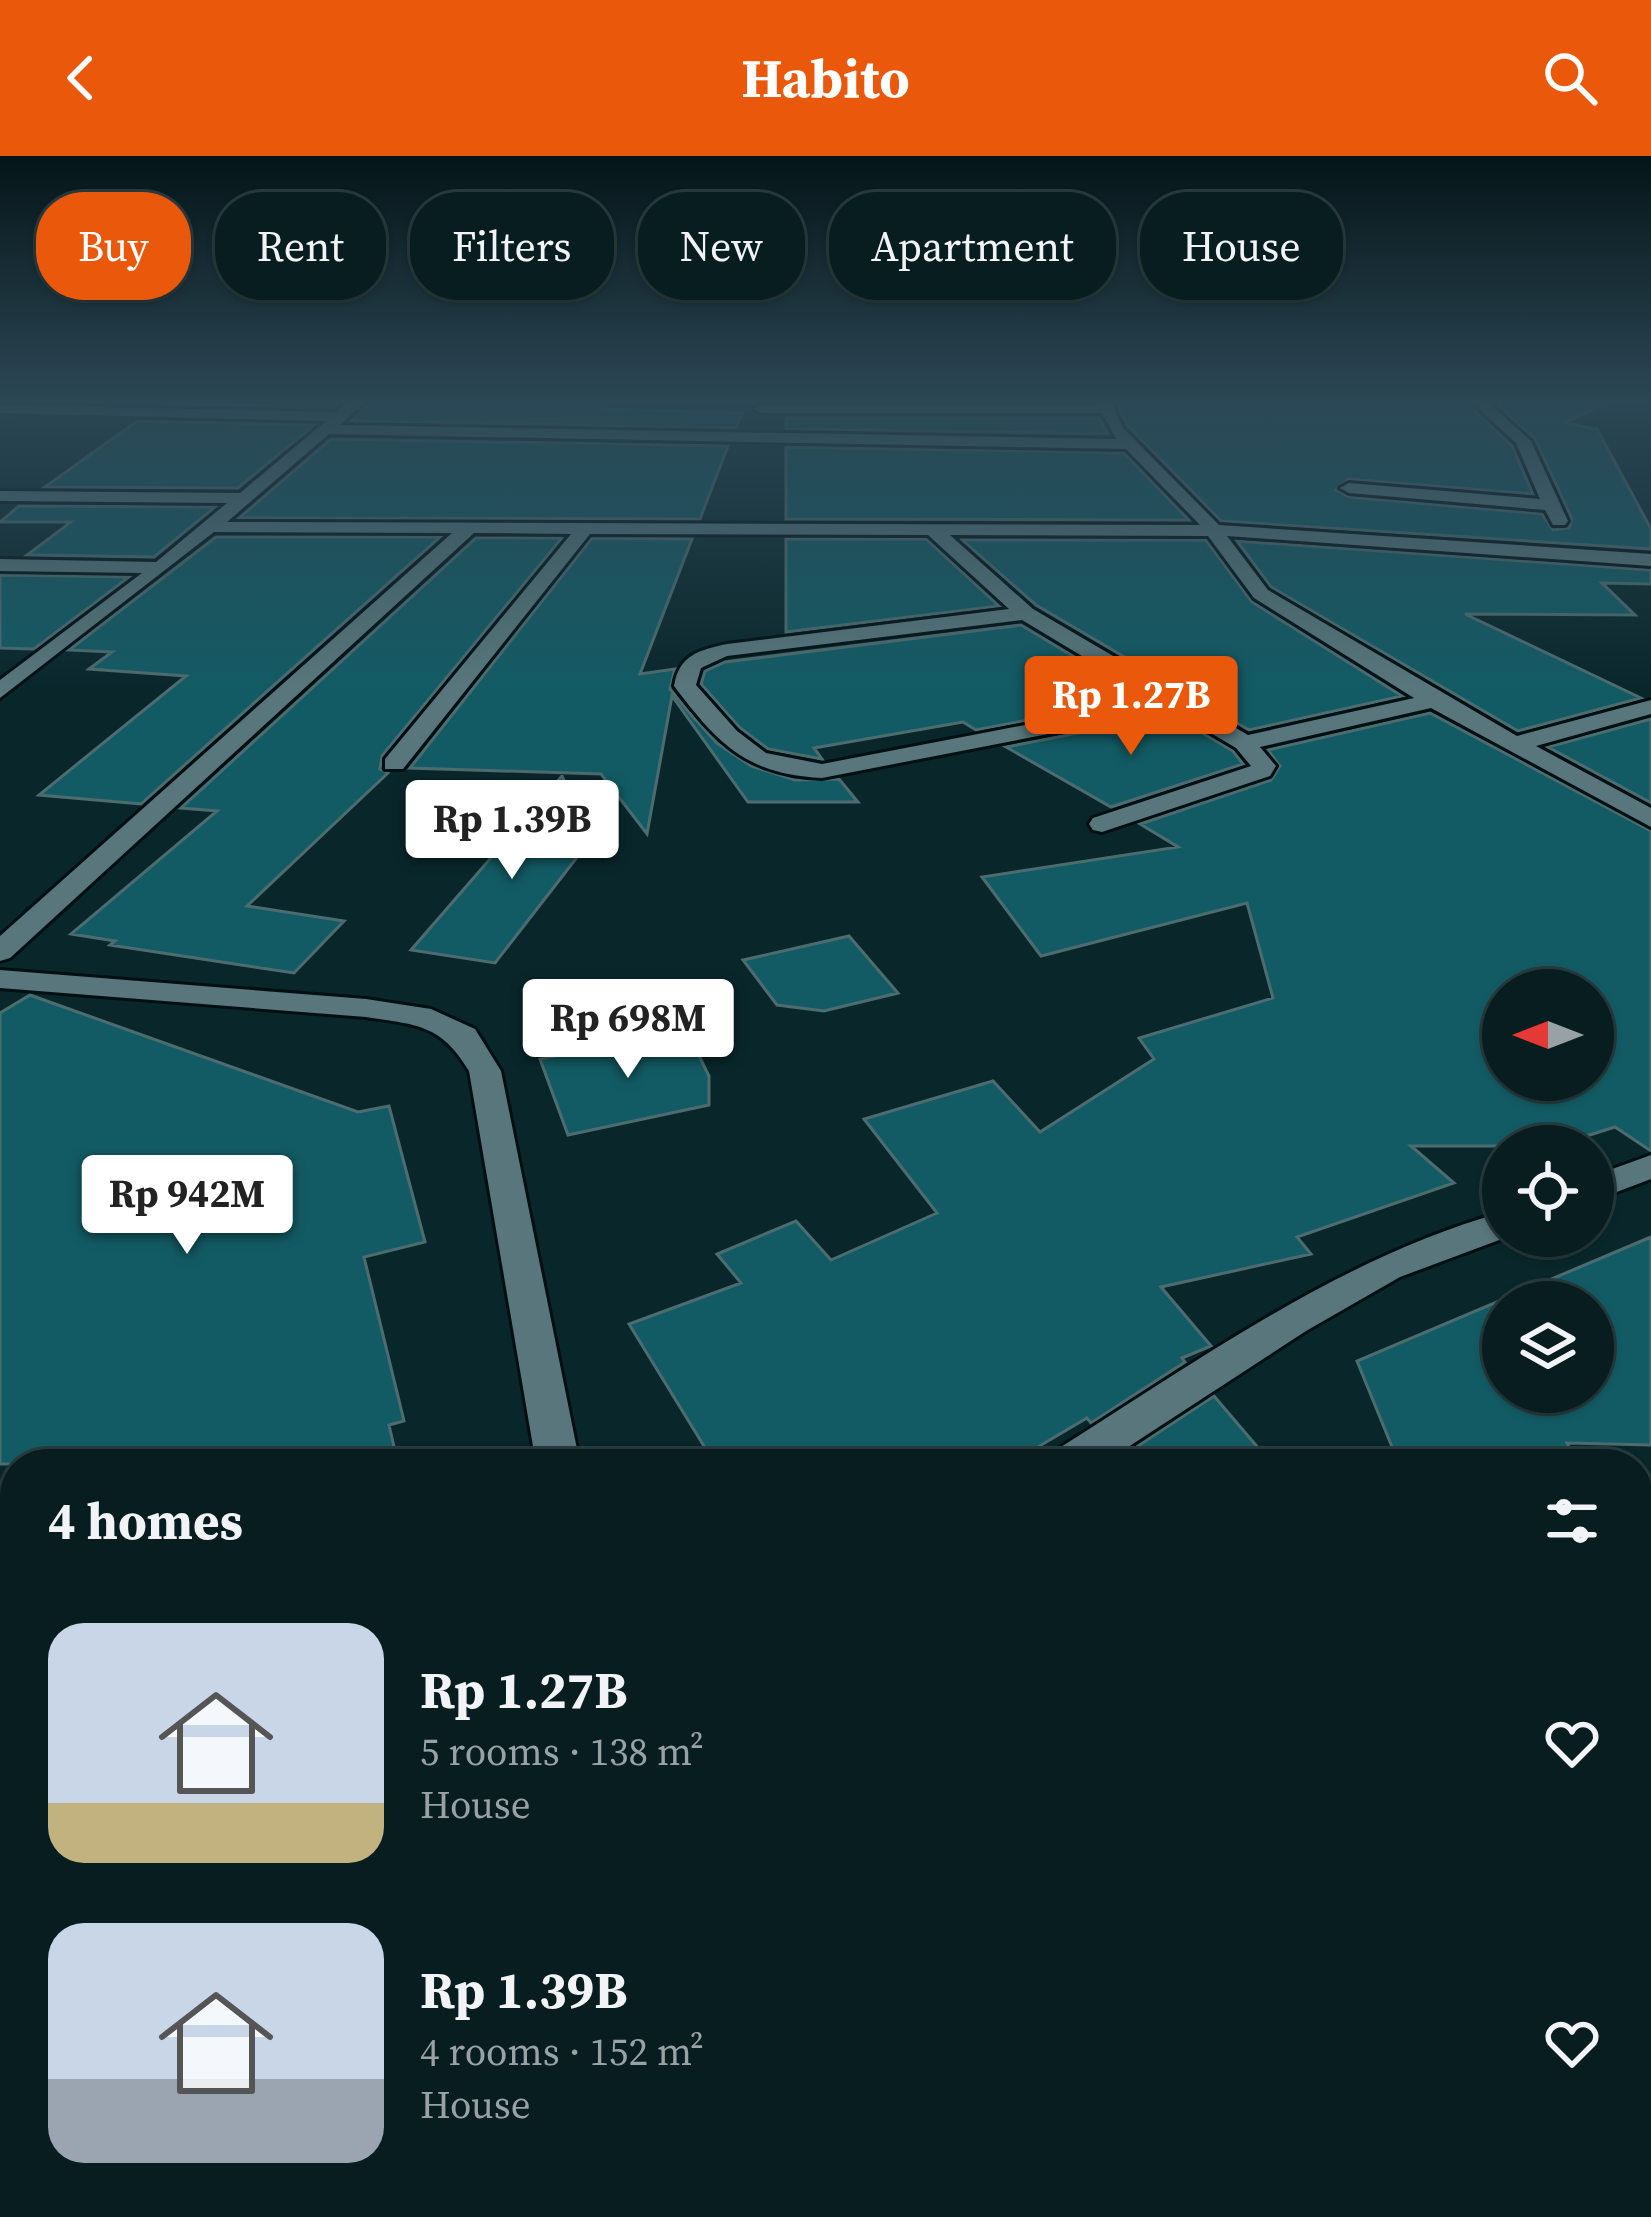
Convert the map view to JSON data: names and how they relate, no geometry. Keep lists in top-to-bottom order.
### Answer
{
  "north": "left",
  "page": {
    "header": "Habito",
    "chip": [
      "Buy",
      "Rent",
      "Filters",
      "New",
      "Apartment",
      "House"
    ],
    "price": [
      "Rp 1.27B",
      "Rp 1.39B",
      "Rp 698M",
      "Rp 942M"
    ],
    "heading": "4 homes",
    "list": [
      {
        "name": "Rp 1.27B",
        "note": "5 rooms · 138 m² · House"
      },
      {
        "name": "Rp 1.39B",
        "note": "4 rooms · 152 m² · House"
      }
    ]
  }
}
